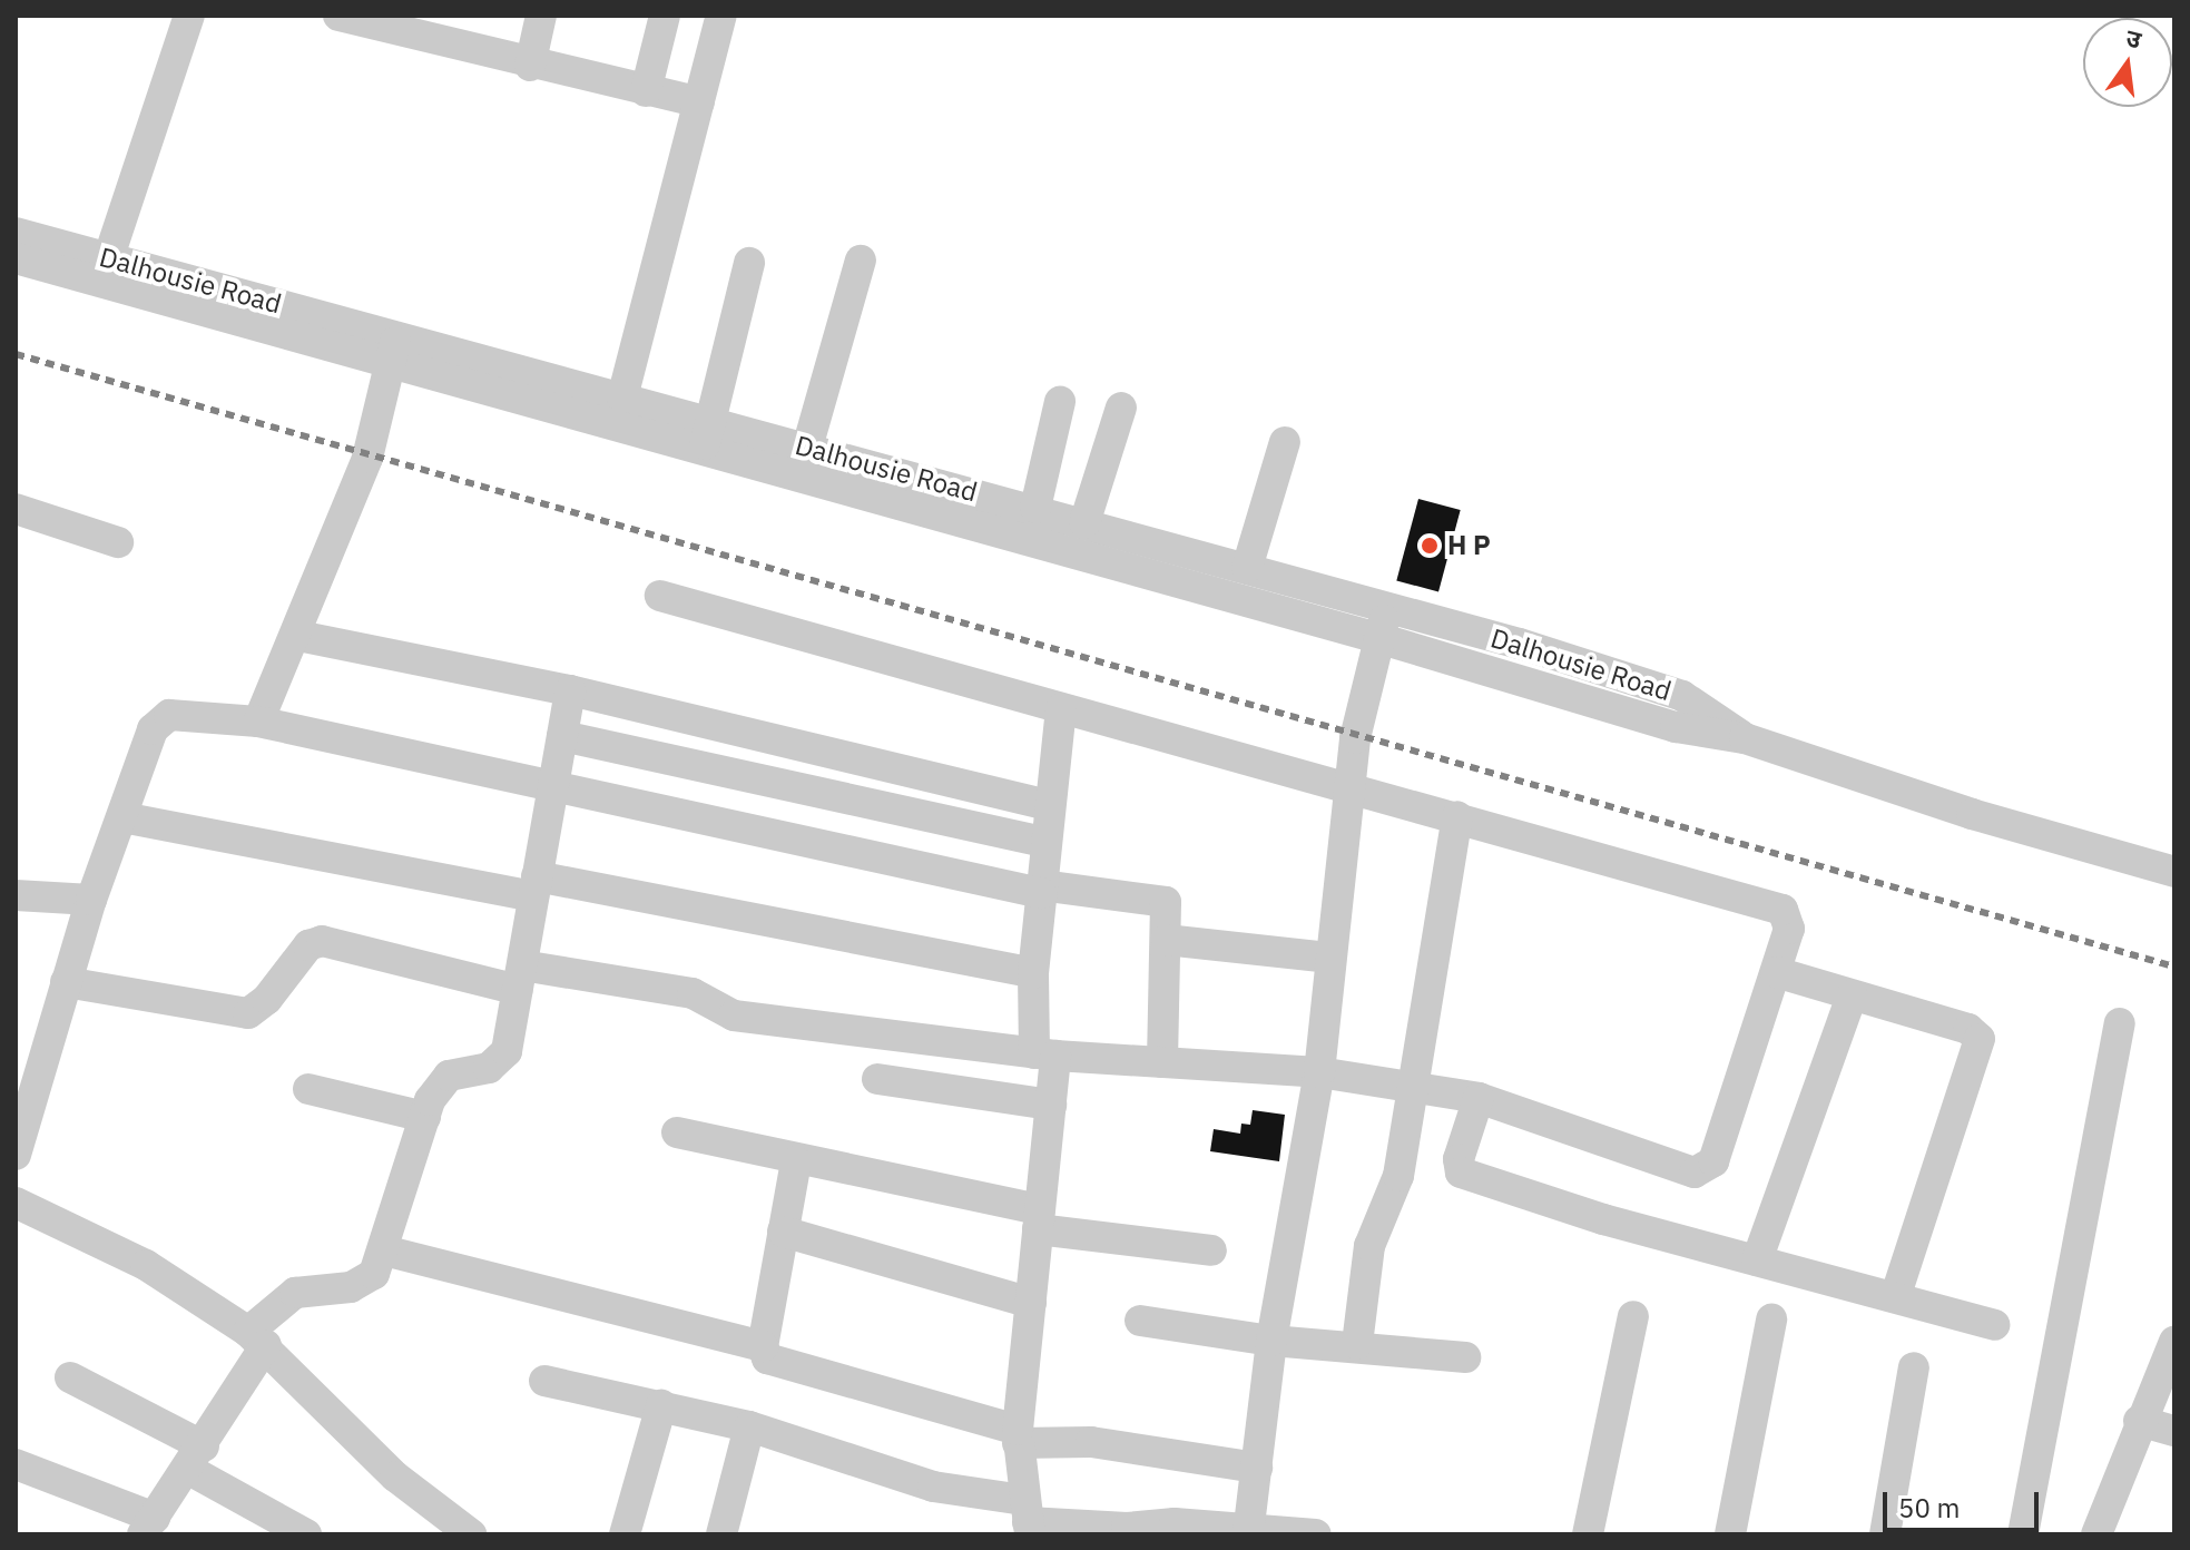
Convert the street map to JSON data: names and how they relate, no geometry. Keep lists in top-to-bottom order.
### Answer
{
  "streets": {
    "street": ["Dalhousie Road"]
  },
  "places": ["H P"],
  "scale_bar": "50 m",
  "north": "top"
}
